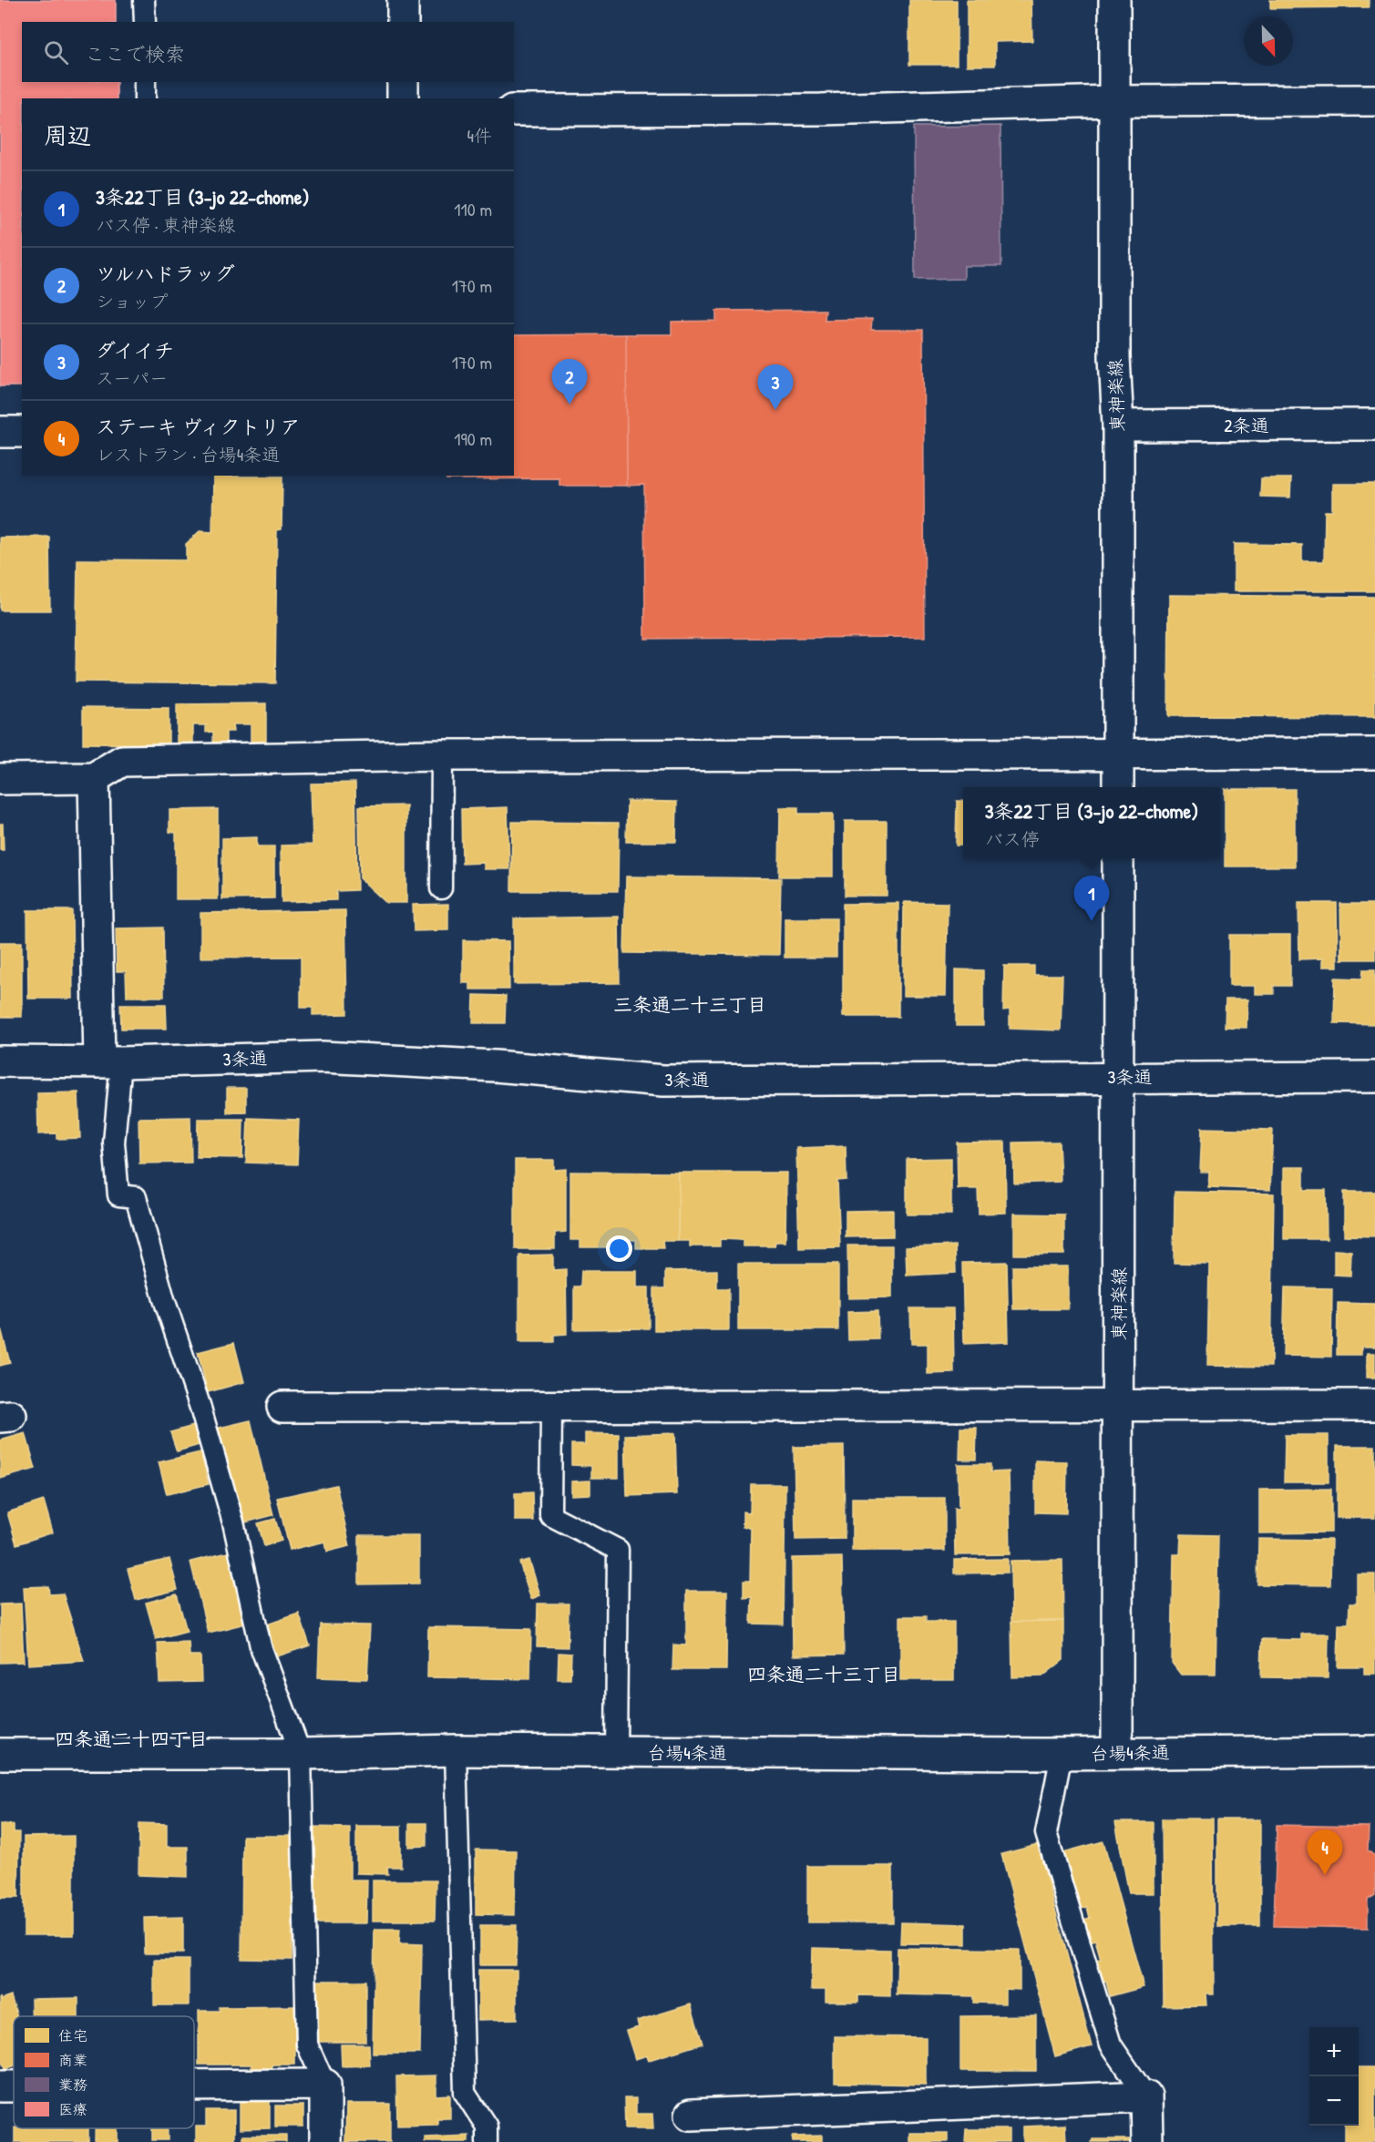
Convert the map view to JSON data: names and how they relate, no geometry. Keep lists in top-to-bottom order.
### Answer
{
  "streets": {
    "street": [
      "東神楽線",
      "2条通",
      "3条通",
      "台場4条通"
    ]
  },
  "crossings": [
    ["東神楽線", "2条通"],
    ["東神楽線", "3条通"],
    ["東神楽線", "台場4条通"]
  ],
  "districts": ["三条通二十三丁目", "四条通二十三丁目", "四条通二十四丁目"],
  "legend": [
    "住宅",
    "商業",
    "業務",
    "医療"
  ],
  "north": "bottom",
  "page": {
    "search": "ここで検索",
    "heading": ["周辺", "4件"],
    "list": [
      {
        "mark": "1",
        "name": "3条22丁目 (3-jo 22-chome)",
        "note": "バス停 · 東神楽線",
        "value": "110 m"
      },
      {
        "mark": "2",
        "name": "ツルハドラッグ",
        "note": "ショップ",
        "value": "170 m"
      },
      {
        "mark": "3",
        "name": "ダイイチ",
        "note": "スーパー",
        "value": "170 m"
      },
      {
        "mark": "4",
        "name": "ステーキ ヴィクトリア",
        "note": "レストラン · 台場4条通",
        "value": "190 m"
      }
    ],
    "pins": [
      "2",
      "3",
      "1",
      "4"
    ],
    "popup": ["3条22丁目 (3-jo 22-chome)", "バス停"],
    "map_buttons": ["+", "−"]
  }
}
